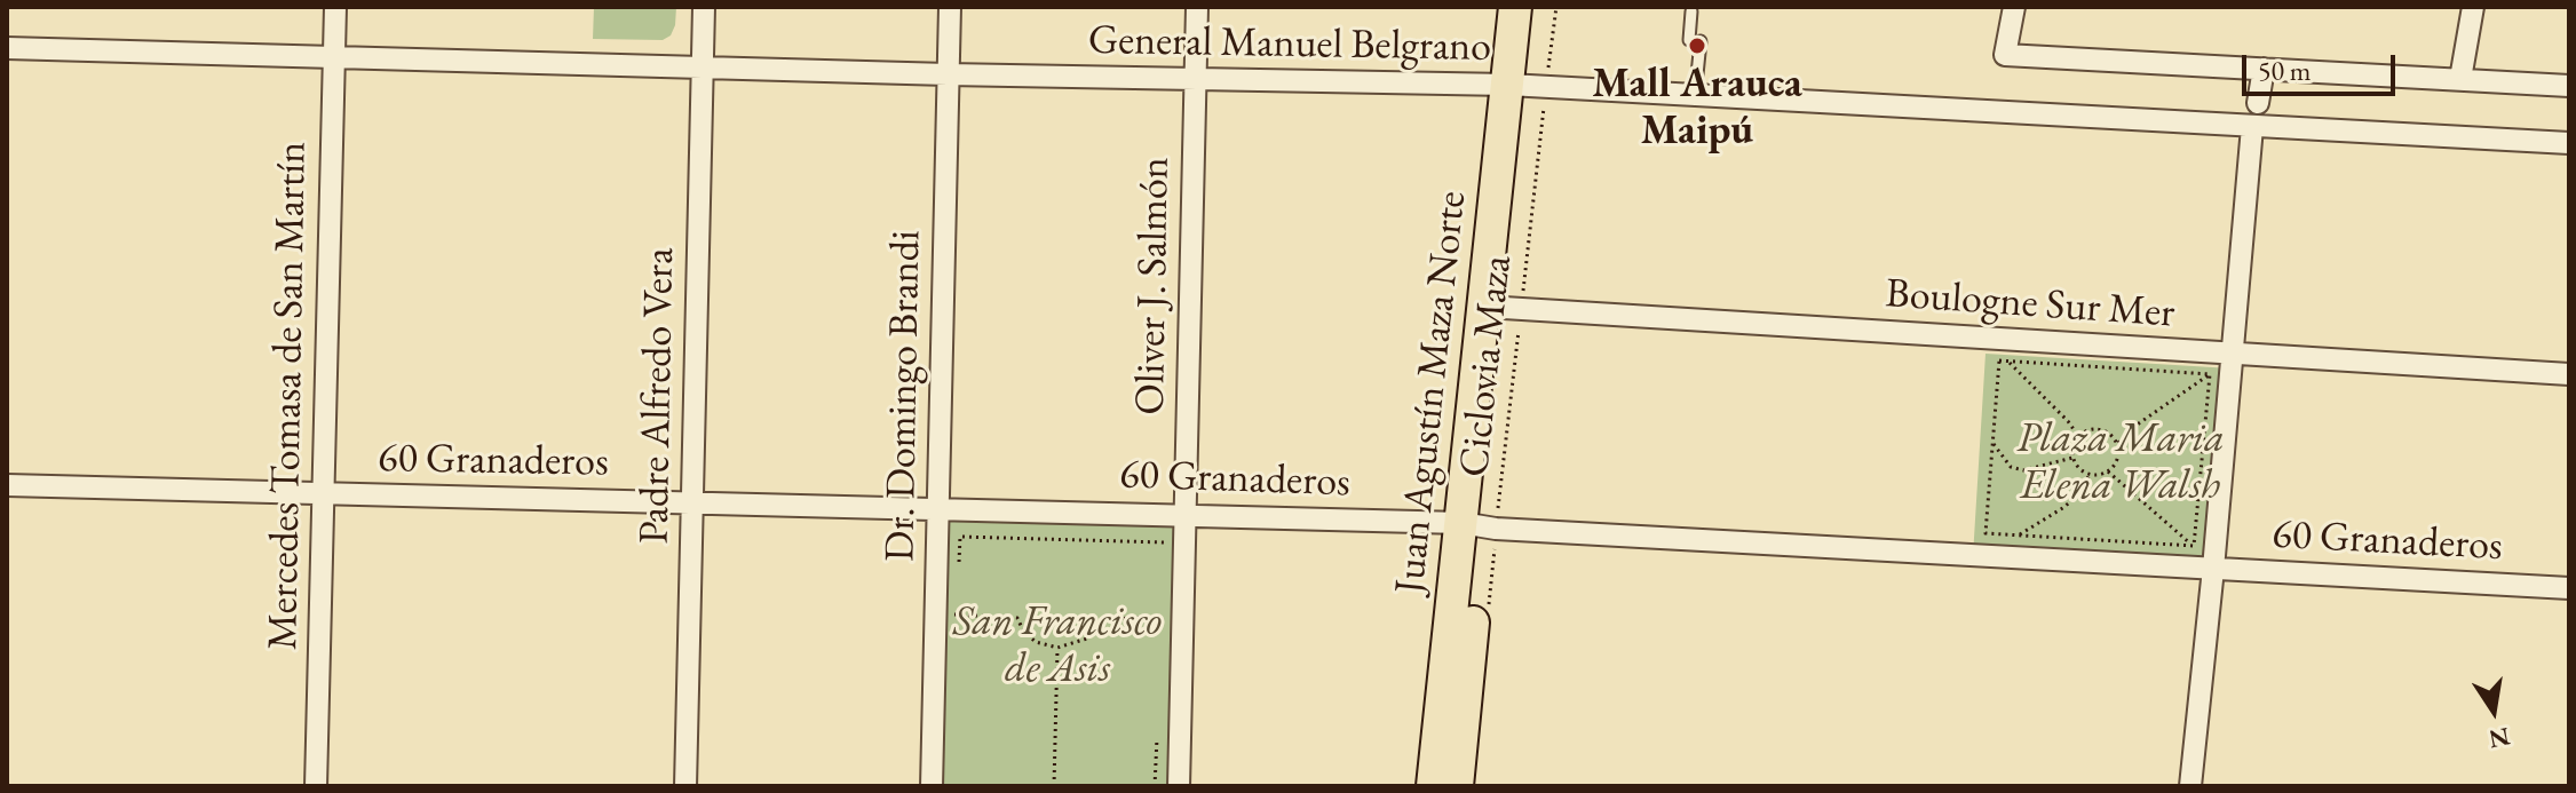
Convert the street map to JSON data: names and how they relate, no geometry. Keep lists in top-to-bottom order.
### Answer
{
  "streets": {
    "main road": ["Juan Agustín Maza Norte"],
    "street": [
      "General Manuel Belgrano",
      "Oliver J. Salmón",
      "Boulogne Sur Mer",
      "Mercedes Tomasa de San Martín",
      "Padre Alfredo Vera",
      "Dr. Domingo Brandi",
      "60 Granaderos"
    ],
    "path": ["Ciclovia Maza"]
  },
  "crossings": [
    ["General Manuel Belgrano", "Oliver J. Salmón"],
    ["General Manuel Belgrano", "Ciclovia Maza"],
    ["General Manuel Belgrano", "Juan Agustín Maza Norte"],
    ["General Manuel Belgrano", "Mercedes Tomasa de San Martín"],
    ["General Manuel Belgrano", "Padre Alfredo Vera"],
    ["General Manuel Belgrano", "Dr. Domingo Brandi"],
    ["Oliver J. Salmón", "60 Granaderos"],
    ["Boulogne Sur Mer", "Ciclovia Maza"],
    ["Boulogne Sur Mer", "Juan Agustín Maza Norte"],
    ["Ciclovia Maza", "Juan Agustín Maza Norte"],
    ["Ciclovia Maza", "60 Granaderos"],
    ["Juan Agustín Maza Norte", "60 Granaderos"],
    ["Mercedes Tomasa de San Martín", "60 Granaderos"],
    ["Padre Alfredo Vera", "60 Granaderos"],
    ["Dr. Domingo Brandi", "60 Granaderos"]
  ],
  "parks": ["Plaza Maria Elena Walsh", "San Francisco de Asis"],
  "places": ["Mall Arauca Maipú"],
  "scale_bar": "50 m",
  "north": "bottom"
}
